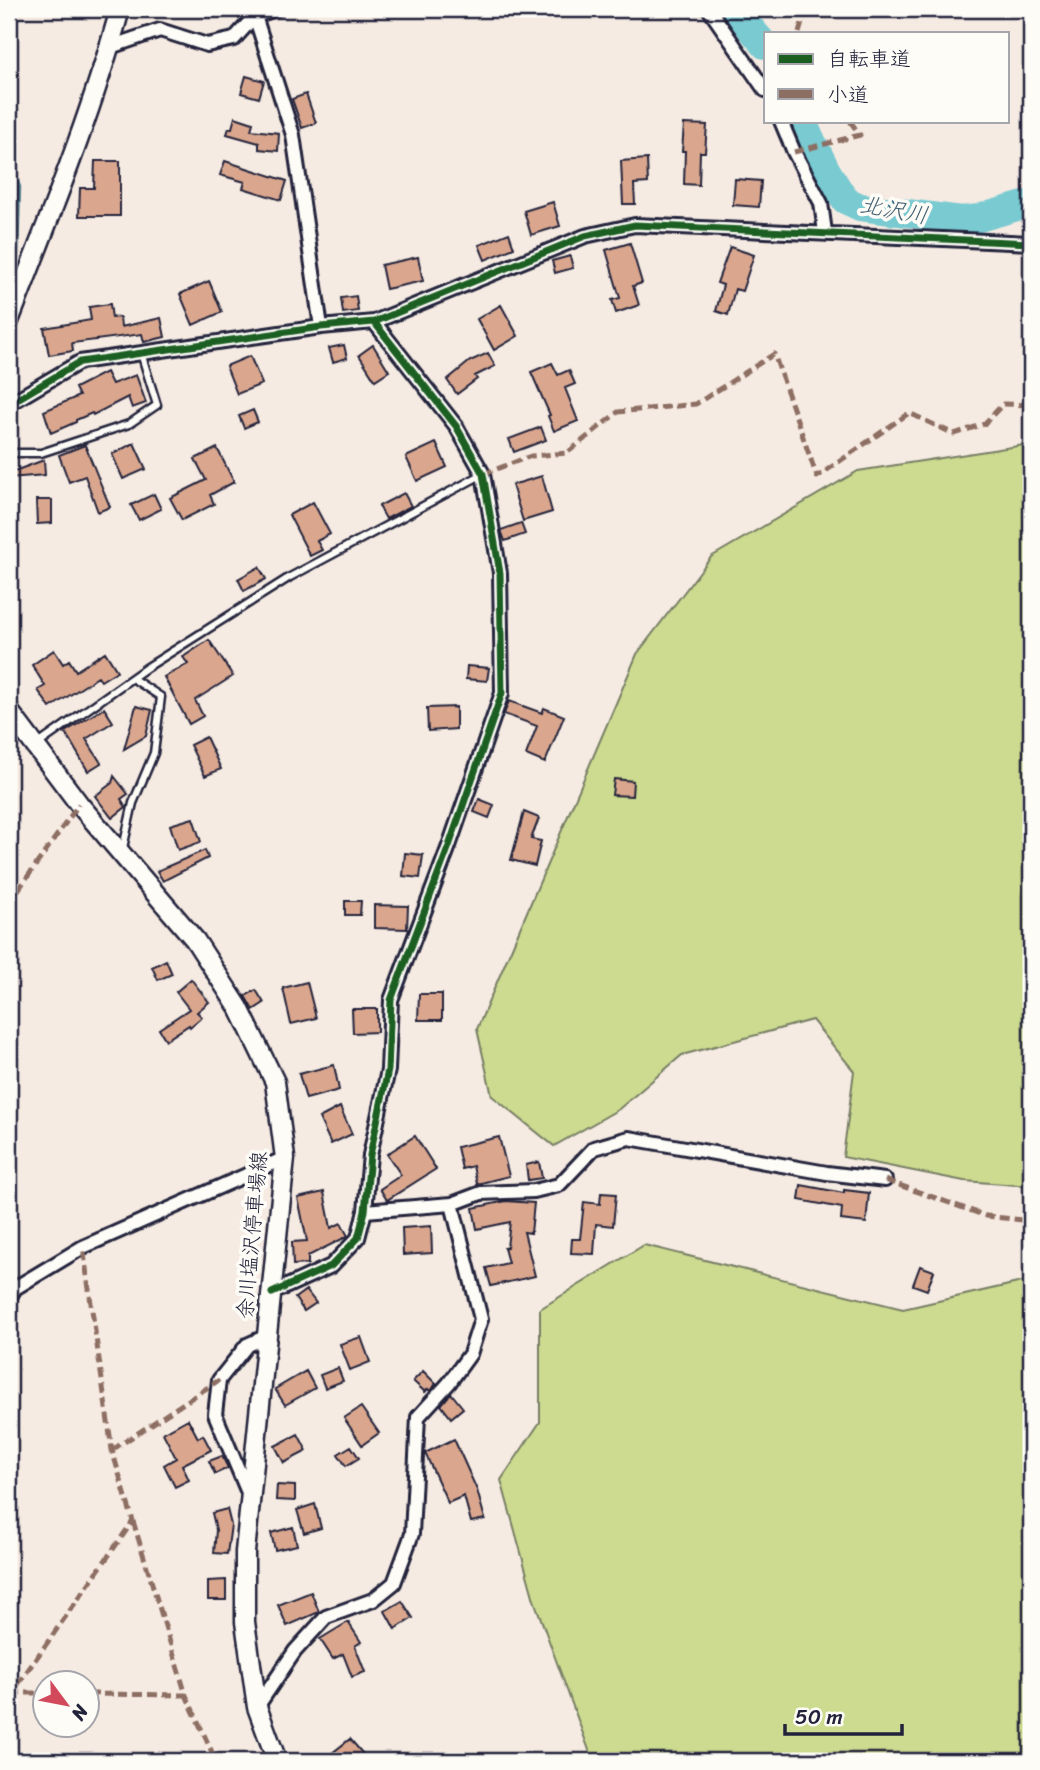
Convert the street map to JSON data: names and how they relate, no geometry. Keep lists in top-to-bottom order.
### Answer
{
  "streets": {
    "main road": ["余川塩沢停車場線"]
  },
  "water": ["北沢川"],
  "legend": ["自転車道", "小道"],
  "scale_bar": "50 m",
  "north": "bottom right"
}
